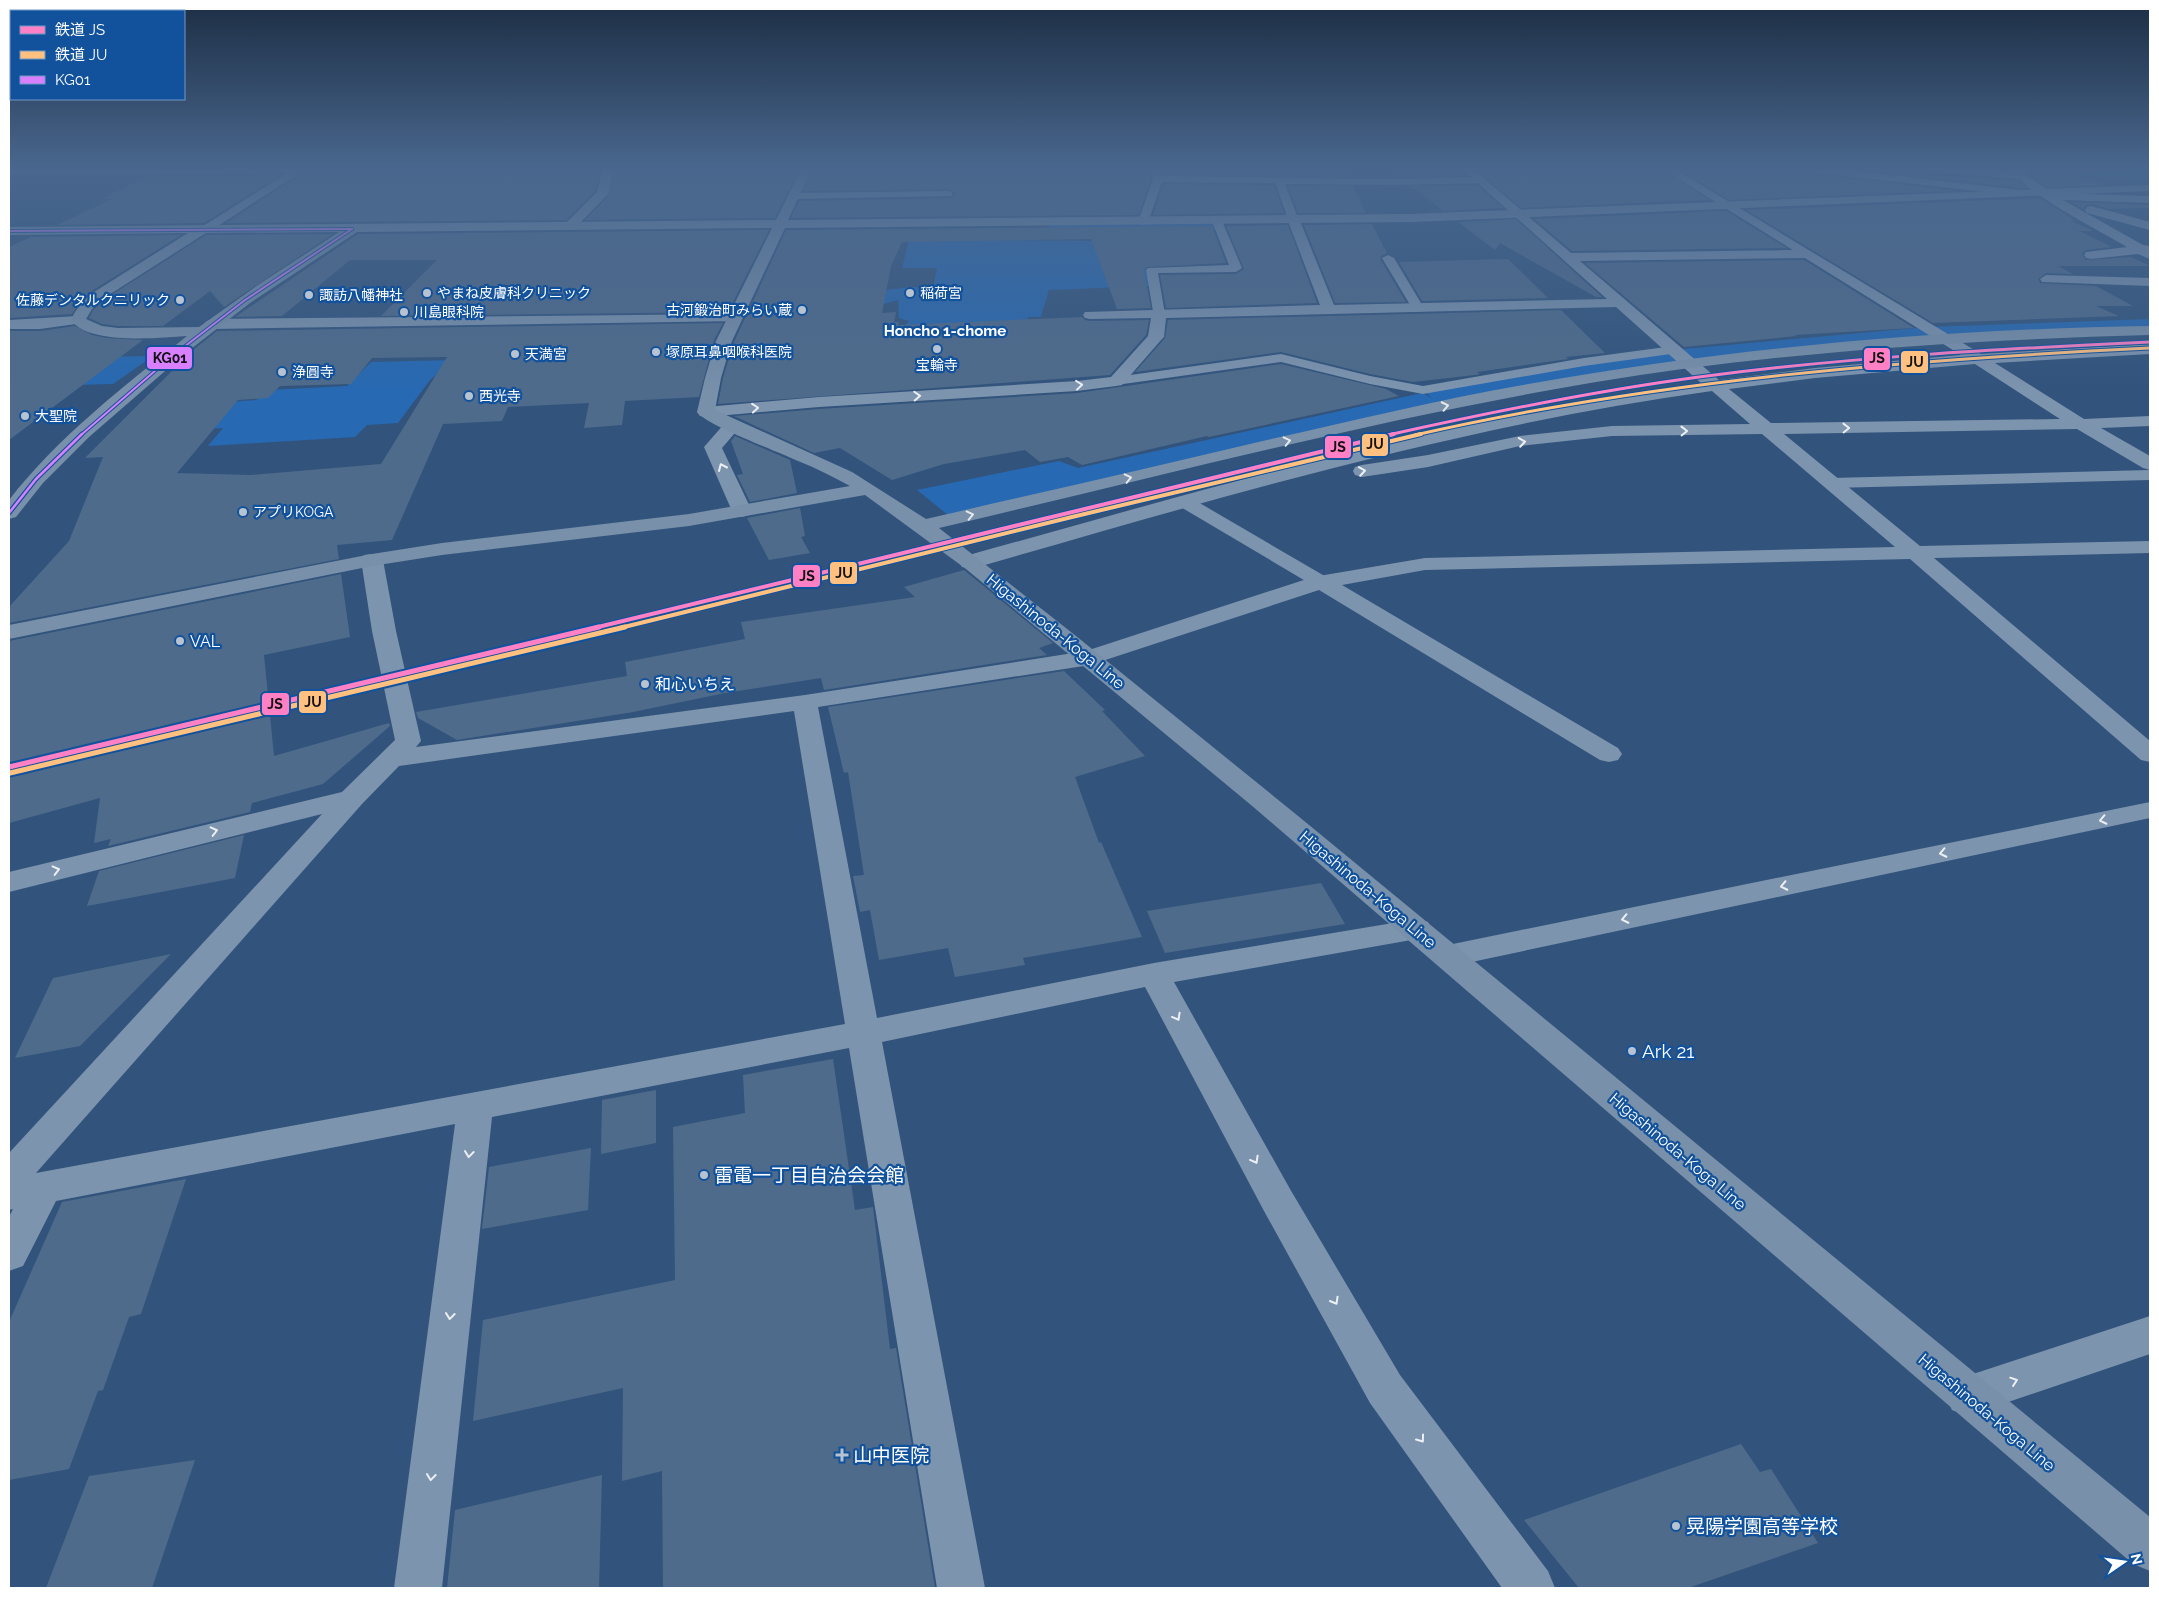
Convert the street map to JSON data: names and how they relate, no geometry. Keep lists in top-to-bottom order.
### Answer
{
  "streets": {
    "main road": ["Higashinoda-Koga Line"]
  },
  "districts": ["Honcho 1-chome"],
  "places": {
    "other": [
      "やまね皮膚科クリニック",
      "稲荷宮",
      "諏訪八幡神社",
      "佐藤デンタルクニリック",
      "古河鍛治町みらい蔵",
      "川島眼科院",
      "宝輪寺",
      "塚原耳鼻咽喉科医院",
      "天満宮",
      "浄圓寺",
      "西光寺",
      "大聖院",
      "アプリKOGA",
      "VAL",
      "和心いちえ",
      "Ark 21",
      "雷電一丁目自治会会館",
      "晃陽学園高等学校"
    ],
    "health": ["山中医院"]
  },
  "lines": ["transit line KG01", "rail line JS", "rail line JU"],
  "legend": ["鉄道 JS", "鉄道 JU", "KG01"],
  "north": "right"
}
